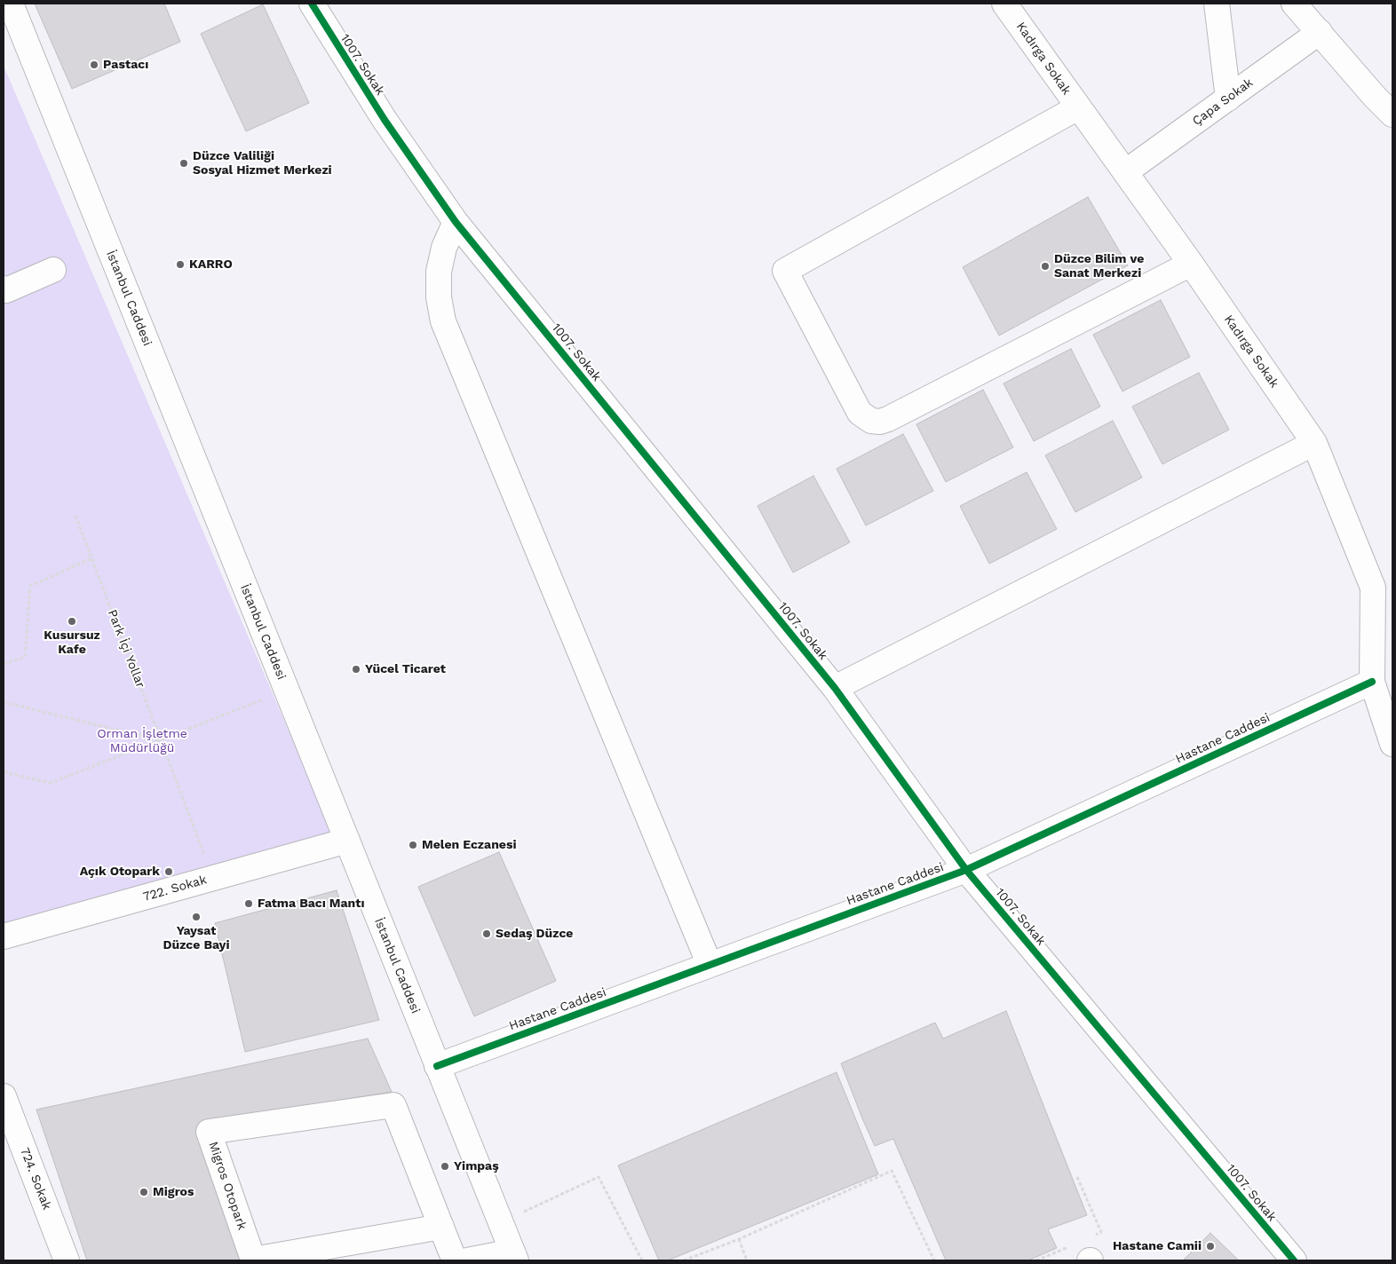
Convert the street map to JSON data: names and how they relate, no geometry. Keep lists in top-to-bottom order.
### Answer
{
  "streets": {
    "street": [
      "Kadırga Sokak",
      "1007. Sokak",
      "Çapa Sokak",
      "İstanbul Caddesi",
      "Hastane Caddesi",
      "722. Sokak",
      "724. Sokak",
      "Migros Otopark"
    ],
    "path": ["Park İçi Yollar"]
  },
  "crossings": [
    ["Kadırga Sokak", "Çapa Sokak"],
    ["Kadırga Sokak", "Hastane Caddesi"],
    ["1007. Sokak", "Hastane Caddesi"],
    ["İstanbul Caddesi", "Hastane Caddesi"],
    ["İstanbul Caddesi", "722. Sokak"],
    ["Park İçi Yollar", "722. Sokak"]
  ],
  "parks": ["Orman İşletme Müdürlüğü"],
  "places": [
    "Pastacı",
    "Düzce Valiliği Sosyal Hizmet Merkezi",
    "KARRO",
    "Düzce Bilim ve Sanat Merkezi",
    "Kusursuz Kafe",
    "Yücel Ticaret",
    "Melen Eczanesi",
    "Açık Otopark",
    "Fatma Bacı Mantı",
    "Yaysat Düzce Bayi",
    "Sedaş Düzce",
    "Yimpaş",
    "Migros",
    "Hastane Camii"
  ]
}
